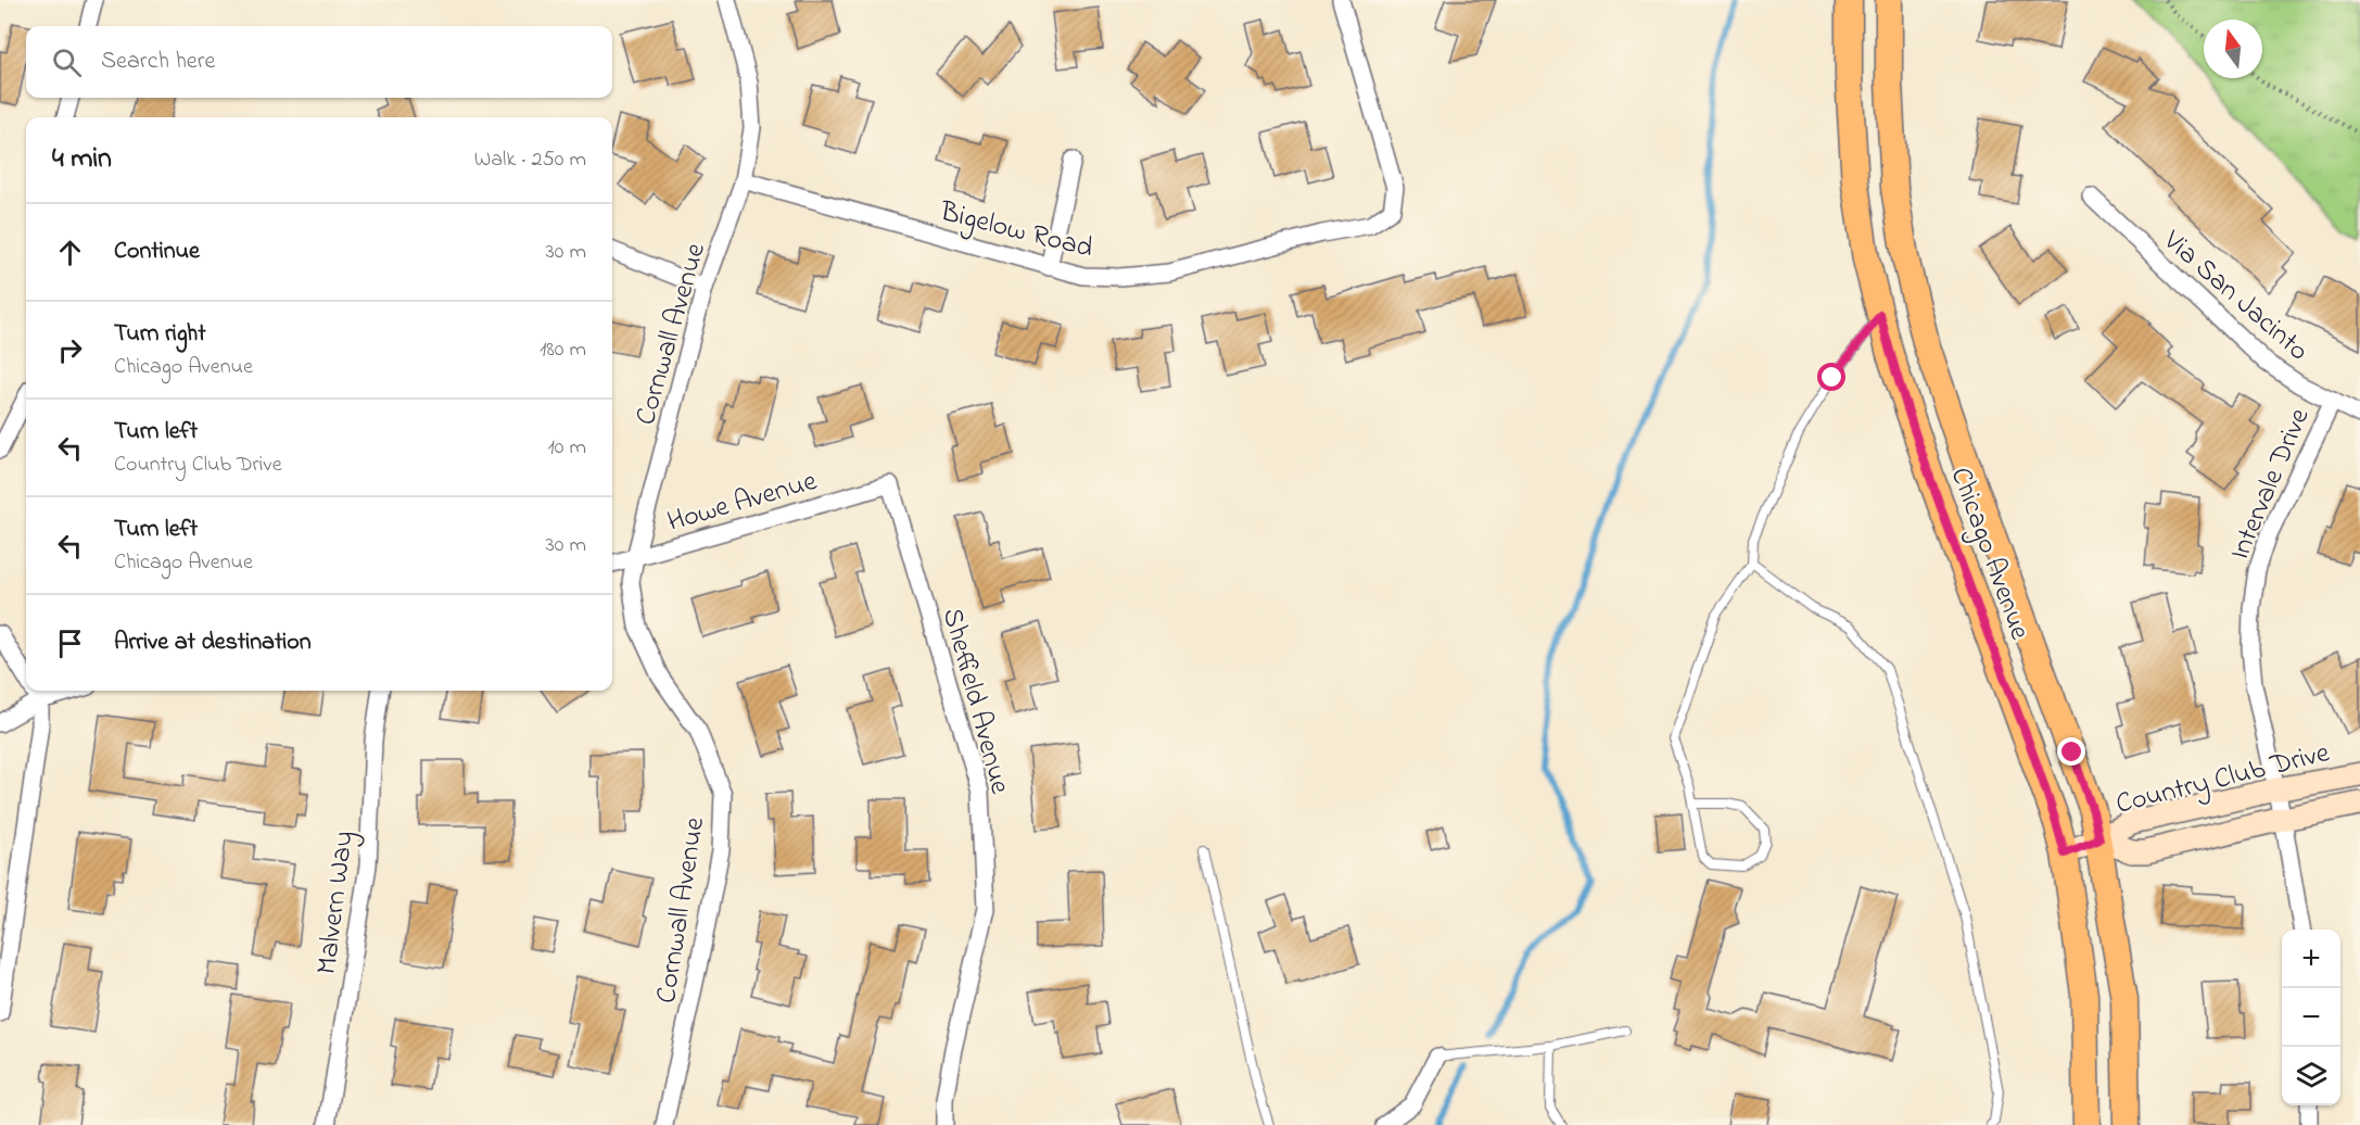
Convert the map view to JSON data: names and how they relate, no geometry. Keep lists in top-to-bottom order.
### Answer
{
  "streets": {
    "main road": ["Chicago Avenue"],
    "street": [
      "Bigelow Road",
      "Via San Jacinto",
      "Cornwall Avenue",
      "Intervale Drive",
      "Howe Avenue",
      "Sheffield Avenue",
      "Country Club Drive",
      "Malvern Way"
    ]
  },
  "crossings": [
    ["Bigelow Road", "Cornwall Avenue"],
    ["Via San Jacinto", "Intervale Drive"],
    ["Cornwall Avenue", "Howe Avenue"],
    ["Intervale Drive", "Country Club Drive"],
    ["Howe Avenue", "Sheffield Avenue"],
    ["Chicago Avenue", "Country Club Drive"]
  ],
  "north": "top",
  "page": {
    "search": "Search here",
    "heading": ["4 min", "Walk · 250 m"],
    "list": [
      ["Continue", "30 m"],
      ["Turn right", "Chicago Avenue", "180 m"],
      ["Turn left", "Country Club Drive", "10 m"],
      ["Turn left", "Chicago Avenue", "30 m"],
      "Arrive at destination"
    ],
    "map_buttons": ["+", "−"]
  }
}
